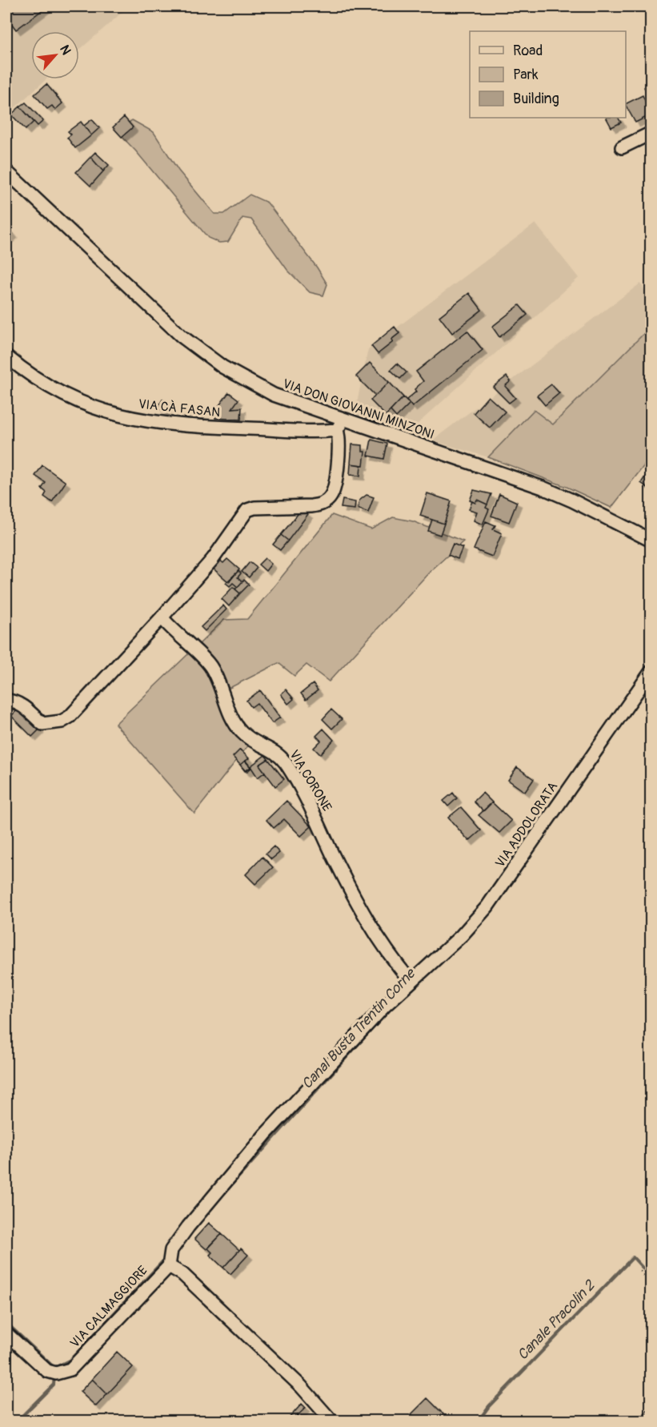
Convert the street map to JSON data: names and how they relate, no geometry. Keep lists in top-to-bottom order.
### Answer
{
  "streets": {
    "street": [
      "VIA CÀ FASAN",
      "VIA DON GIOVANNI MINZONI",
      "VIA CORONE",
      "VIA ADDOLORATA",
      "VIA CALMAGGIORE"
    ]
  },
  "crossings": [
    ["VIA CÀ FASAN", "VIA DON GIOVANNI MINZONI"],
    ["VIA CORONE", "VIA ADDOLORATA"],
    ["VIA ADDOLORATA", "VIA CALMAGGIORE"]
  ],
  "water": ["Canal Busta Trentin Corne", "Canale Pracolin 2"],
  "legend": ["Road", "Park", "Building"],
  "north": "top right"
}
